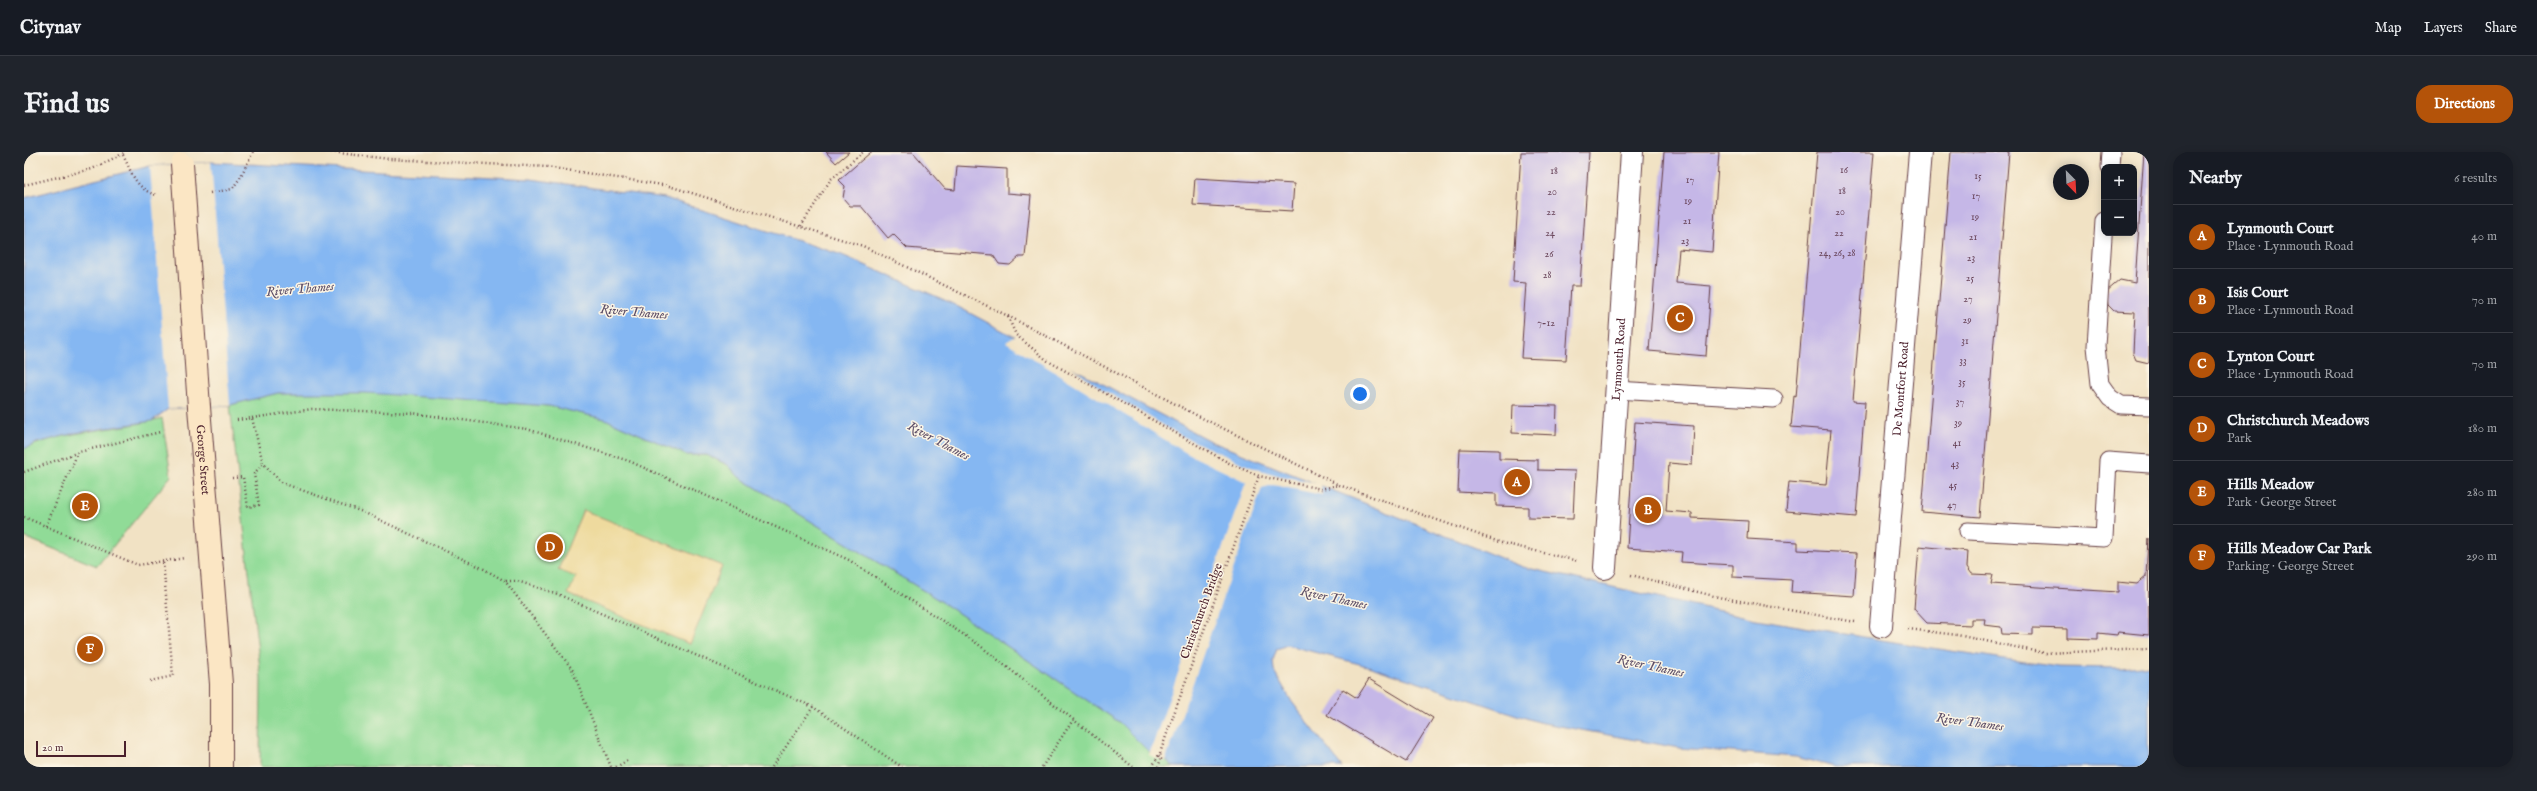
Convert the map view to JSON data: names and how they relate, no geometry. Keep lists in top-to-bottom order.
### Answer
{
  "streets": {
    "main road": ["George Street"],
    "street": ["Lynmouth Road", "De Montfort Road"],
    "path": ["Christchurch Bridge"]
  },
  "water": ["River Thames"],
  "house_numbers": [
    "16",
    "18",
    "15",
    "17",
    "18",
    "20",
    "17",
    "19",
    "22",
    "20",
    "19",
    "21",
    "24",
    "22",
    "21",
    "23",
    "24, 26, 28",
    "26",
    "23",
    "28",
    "25",
    "27",
    "29",
    "7-12",
    "31",
    "33",
    "35",
    "37",
    "39",
    "41",
    "43",
    "45",
    "47"
  ],
  "scale_bar": "20 m",
  "north": "bottom right",
  "page": {
    "header": "Citynav",
    "nav": ["Map", "Layers", "Share"],
    "buttons": "Directions",
    "title": "Find us",
    "heading": ["Nearby", "6 results"],
    "map_buttons": ["+", "−"],
    "list": [
      {
        "mark": "A",
        "name": "Lynmouth Court",
        "note": "Place · Lynmouth Road",
        "value": "40 m"
      },
      {
        "mark": "B",
        "name": "Isis Court",
        "note": "Place · Lynmouth Road",
        "value": "70 m"
      },
      {
        "mark": "C",
        "name": "Lynton Court",
        "note": "Place · Lynmouth Road",
        "value": "70 m"
      },
      {
        "mark": "D",
        "name": "Christchurch Meadows",
        "note": "Park",
        "value": "180 m"
      },
      {
        "mark": "E",
        "name": "Hills Meadow",
        "note": "Park · George Street",
        "value": "280 m"
      },
      {
        "mark": "F",
        "name": "Hills Meadow Car Park",
        "note": "Parking · George Street",
        "value": "290 m"
      }
    ],
    "pins": [
      "C",
      "A",
      "E",
      "B",
      "D",
      "F"
    ],
    "scale": "20 m"
  }
}
